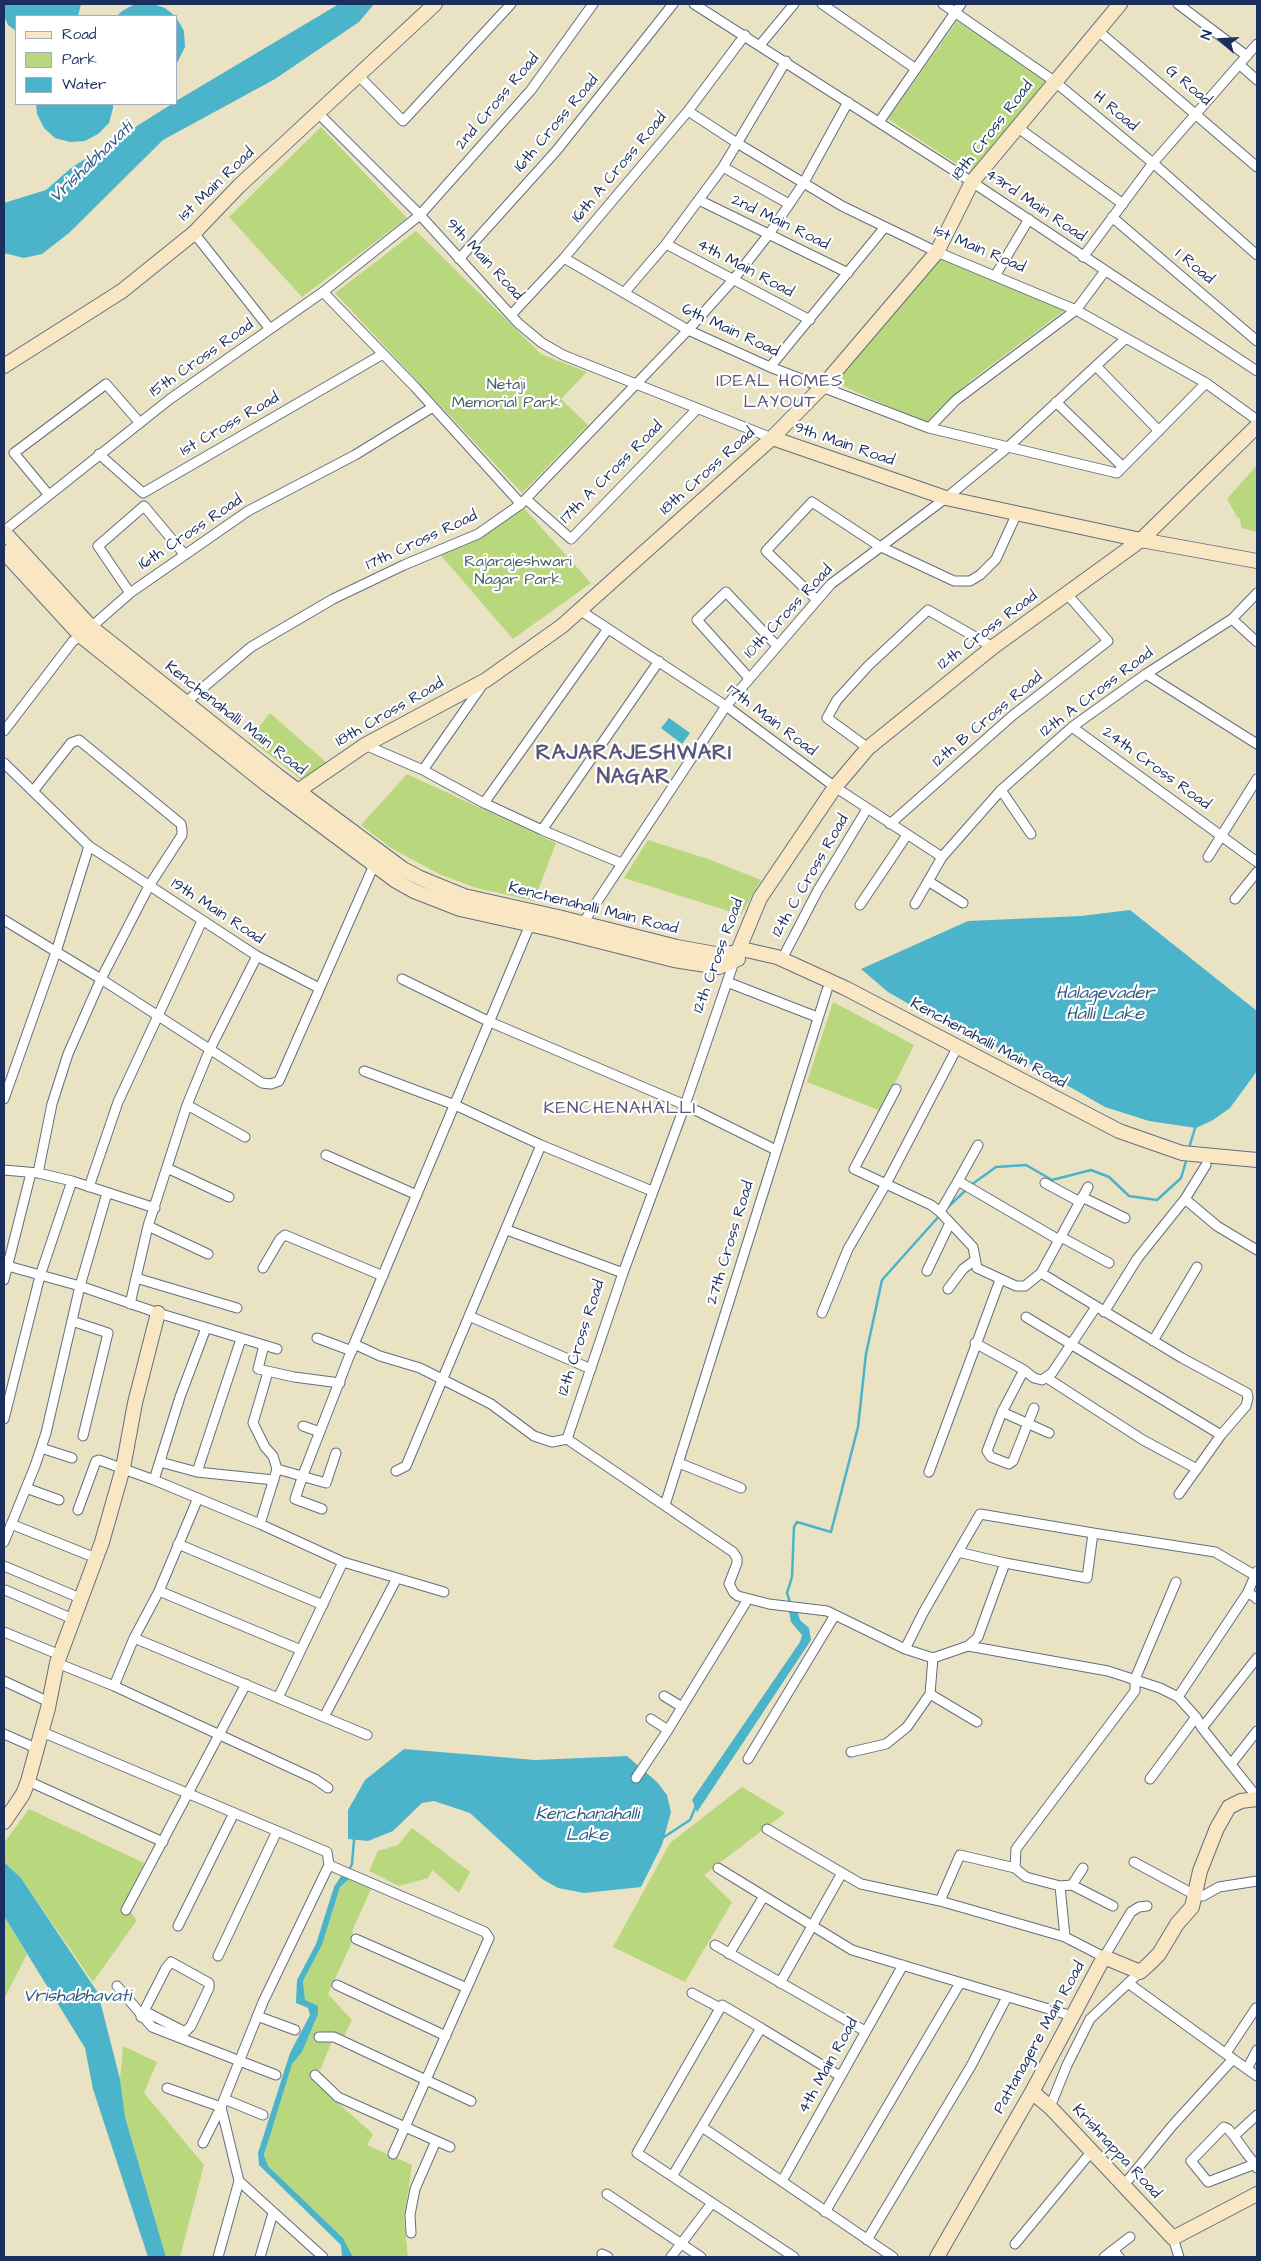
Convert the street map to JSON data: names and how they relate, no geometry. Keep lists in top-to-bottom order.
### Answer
{
  "streets": {
    "street": [
      "G Road",
      "2nd Cross Road",
      "H Road",
      "16th Cross Road",
      "18th Cross Road",
      "16th A Cross Road",
      "1st Main Road",
      "43rd Main Road",
      "2nd Main Road",
      "9th Main Road",
      "I Road",
      "4th Main Road",
      "6th Main Road",
      "15th Cross Road",
      "1st Cross Road",
      "17th A Cross Road",
      "17th Cross Road",
      "10th Cross Road",
      "12th Cross Road",
      "12th A Cross Road",
      "Kenchenahalli Main Road",
      "12th B Cross Road",
      "17th Main Road",
      "24th Cross Road",
      "12th C Cross Road",
      "19th Main Road",
      "27th Cross Road",
      "Pattanagere Main Road",
      "Krishnappa Road"
    ]
  },
  "crossings": [
    ["G Road", "18th Cross Road"],
    ["2nd Cross Road", "9th Main Road"],
    ["2nd Cross Road", "15th Cross Road"],
    ["H Road", "18th Cross Road"],
    ["16th Cross Road", "9th Main Road"],
    ["16th Cross Road", "Kenchenahalli Main Road"],
    ["18th Cross Road", "1st Main Road"],
    ["18th Cross Road", "43rd Main Road"],
    ["18th Cross Road", "9th Main Road"],
    ["18th Cross Road", "6th Main Road"],
    ["18th Cross Road", "Kenchenahalli Main Road"],
    ["18th Cross Road", "17th Main Road"],
    ["16th A Cross Road", "1st Main Road"],
    ["16th A Cross Road", "43rd Main Road"],
    ["16th A Cross Road", "9th Main Road"],
    ["16th A Cross Road", "6th Main Road"],
    ["1st Main Road", "9th Main Road"],
    ["1st Main Road", "17th Cross Road"],
    ["1st Main Road", "10th Cross Road"],
    ["43rd Main Road", "17th Cross Road"],
    ["2nd Main Road", "17th Cross Road"],
    ["9th Main Road", "15th Cross Road"],
    ["9th Main Road", "17th A Cross Road"],
    ["9th Main Road", "17th Cross Road"],
    ["9th Main Road", "10th Cross Road"],
    ["9th Main Road", "12th Cross Road"],
    ["4th Main Road", "17th Cross Road"],
    ["6th Main Road", "17th Cross Road"],
    ["6th Main Road", "10th Cross Road"],
    ["15th Cross Road", "1st Cross Road"],
    ["15th Cross Road", "Kenchenahalli Main Road"],
    ["17th A Cross Road", "17th Cross Road"],
    ["17th Cross Road", "Kenchenahalli Main Road"],
    ["10th Cross Road", "Kenchenahalli Main Road"],
    ["10th Cross Road", "17th Main Road"],
    ["12th Cross Road", "Kenchenahalli Main Road"],
    ["12th Cross Road", "12th B Cross Road"],
    ["12th Cross Road", "17th Main Road"],
    ["12th A Cross Road", "17th Main Road"],
    ["12th A Cross Road", "24th Cross Road"],
    ["Kenchenahalli Main Road", "12th C Cross Road"],
    ["Kenchenahalli Main Road", "27th Cross Road"],
    ["12th B Cross Road", "17th Main Road"],
    ["17th Main Road", "12th C Cross Road"],
    ["Pattanagere Main Road", "Krishnappa Road"]
  ],
  "districts": ["IDEAL HOMES LAYOUT", "RAJARAJESHWARI NAGAR", "KENCHENAHALLI"],
  "water": ["Vrishabhavati", "Halagevader Halli Lake", "Kenchanahalli Lake"],
  "parks": ["Netaji Memorial Park", "Rajarajeshwari Nagar Park"],
  "legend": ["Road", "Park", "Water"],
  "north": "left"
}
